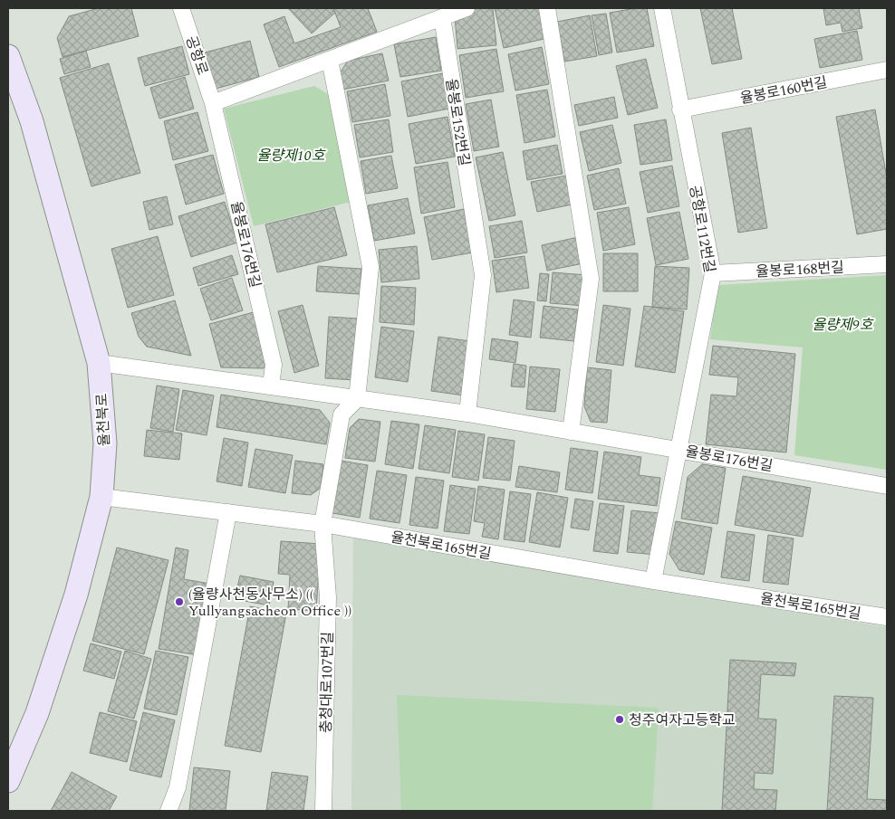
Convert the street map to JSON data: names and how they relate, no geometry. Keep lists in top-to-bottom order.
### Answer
{
  "streets": {
    "street": [
      "공항로",
      "율봉로160번길",
      "율봉로152번길",
      "공항로112번길",
      "율봉로176번길",
      "율봉로168번길",
      "율천북로",
      "율천북로165번길",
      "충청대로107번길"
    ]
  },
  "crossings": [
    ["공항로", "율봉로176번길"],
    ["율봉로160번길", "공항로112번길"],
    ["율봉로152번길", "율봉로176번길"],
    ["공항로112번길", "율봉로176번길"],
    ["공항로112번길", "율봉로168번길"],
    ["율봉로176번길", "율천북로"],
    ["율봉로176번길", "충청대로107번길"],
    ["율천북로", "율천북로165번길"],
    ["율천북로165번길", "충청대로107번길"]
  ],
  "parks": ["율량제10호", "율량제9호"],
  "places": ["(율량사천동사무소) (( Yullyangsacheon Office ))", "청주여자고등학교"]
}
